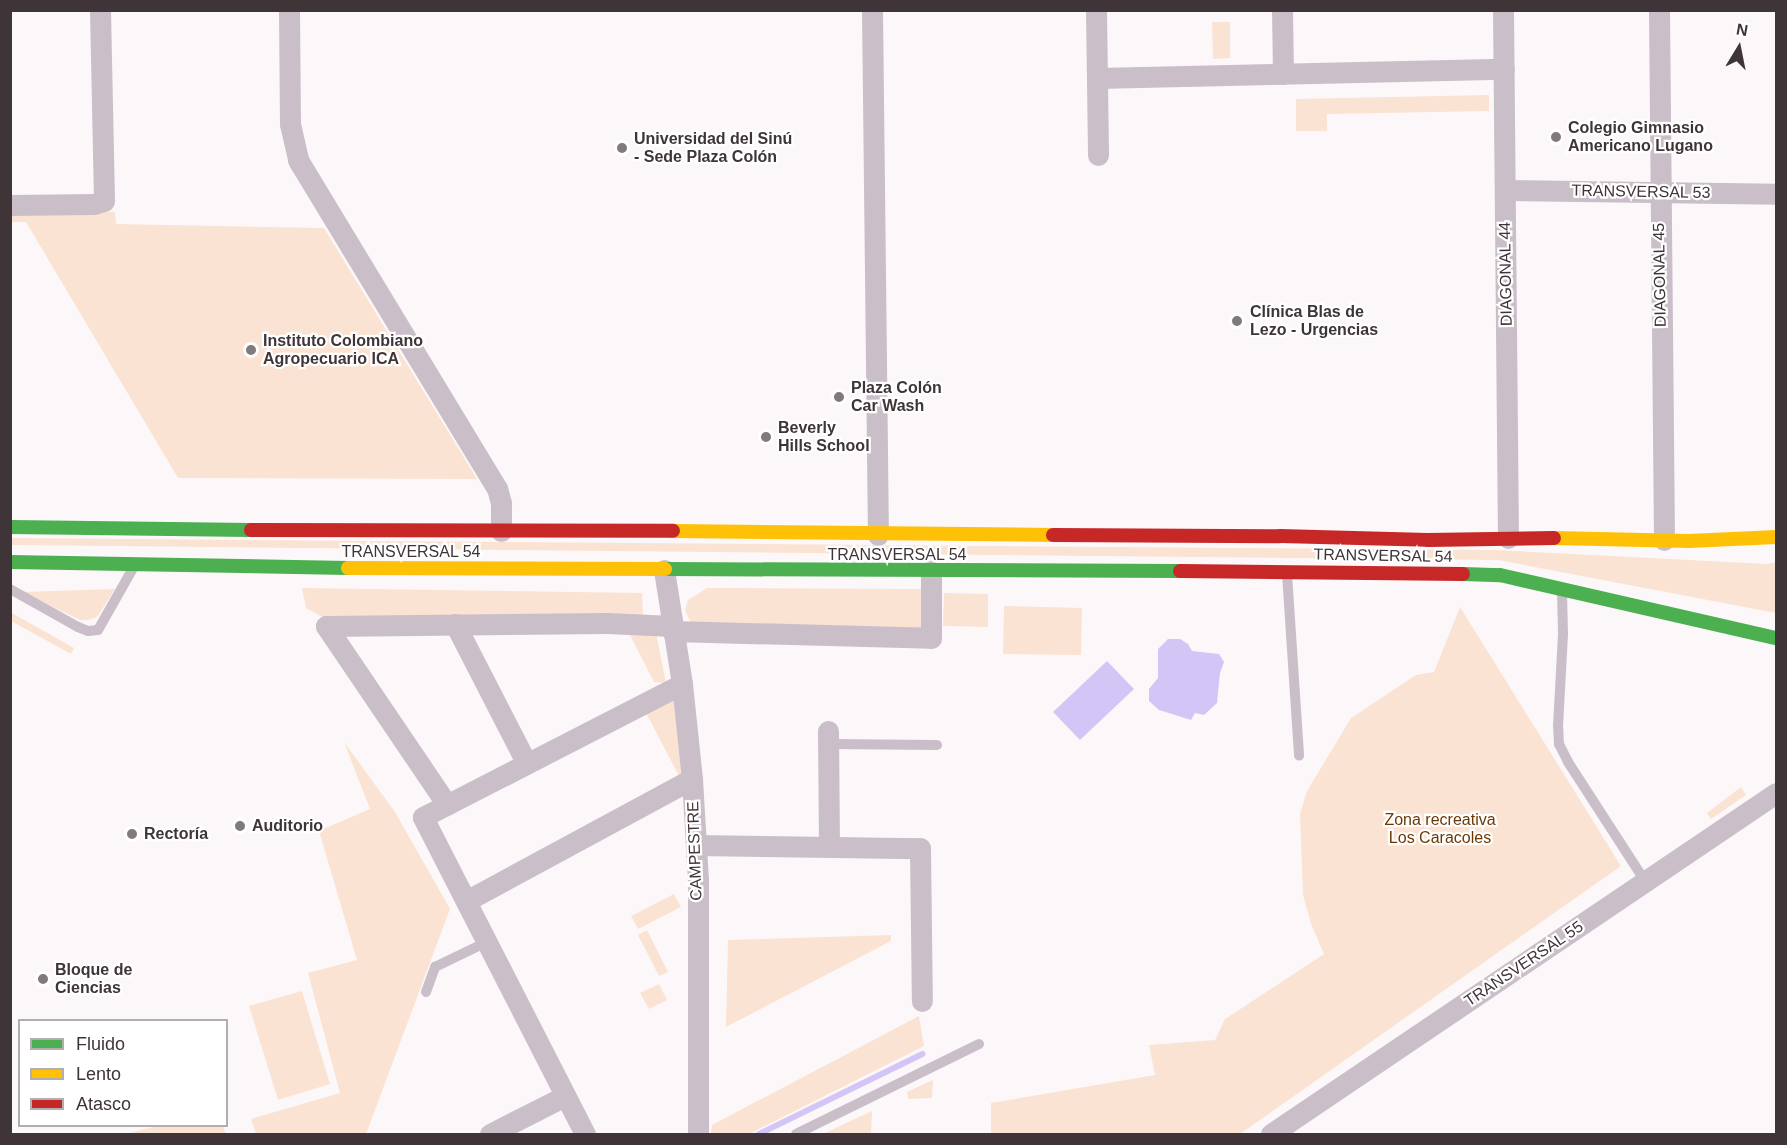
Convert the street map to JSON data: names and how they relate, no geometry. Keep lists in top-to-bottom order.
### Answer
{
  "streets": {
    "main road": ["TRANSVERSAL 54"],
    "street": [
      "TRANSVERSAL 53",
      "DIAGONAL 44",
      "DIAGONAL 45",
      "CAMPESTRE",
      "TRANSVERSAL 55"
    ]
  },
  "crossings": [
    ["TRANSVERSAL 53", "DIAGONAL 44"],
    ["TRANSVERSAL 53", "DIAGONAL 45"],
    ["DIAGONAL 44", "TRANSVERSAL 54"],
    ["DIAGONAL 45", "TRANSVERSAL 54"],
    ["TRANSVERSAL 54", "CAMPESTRE"]
  ],
  "parks": ["Zona recreativa Los Caracoles"],
  "places": [
    "Colegio Gimnasio Americano Lugano",
    "Universidad del Sinú - Sede Plaza Colón",
    "Clínica Blas de Lezo - Urgencias",
    "Instituto Colombiano Agropecuario ICA",
    "Plaza Colón Car Wash",
    "Beverly Hills School",
    "Auditorio",
    "Rectoría",
    "Bloque de Ciencias"
  ],
  "legend": ["Fluido", "Lento", "Atasco"],
  "north": "top"
}
